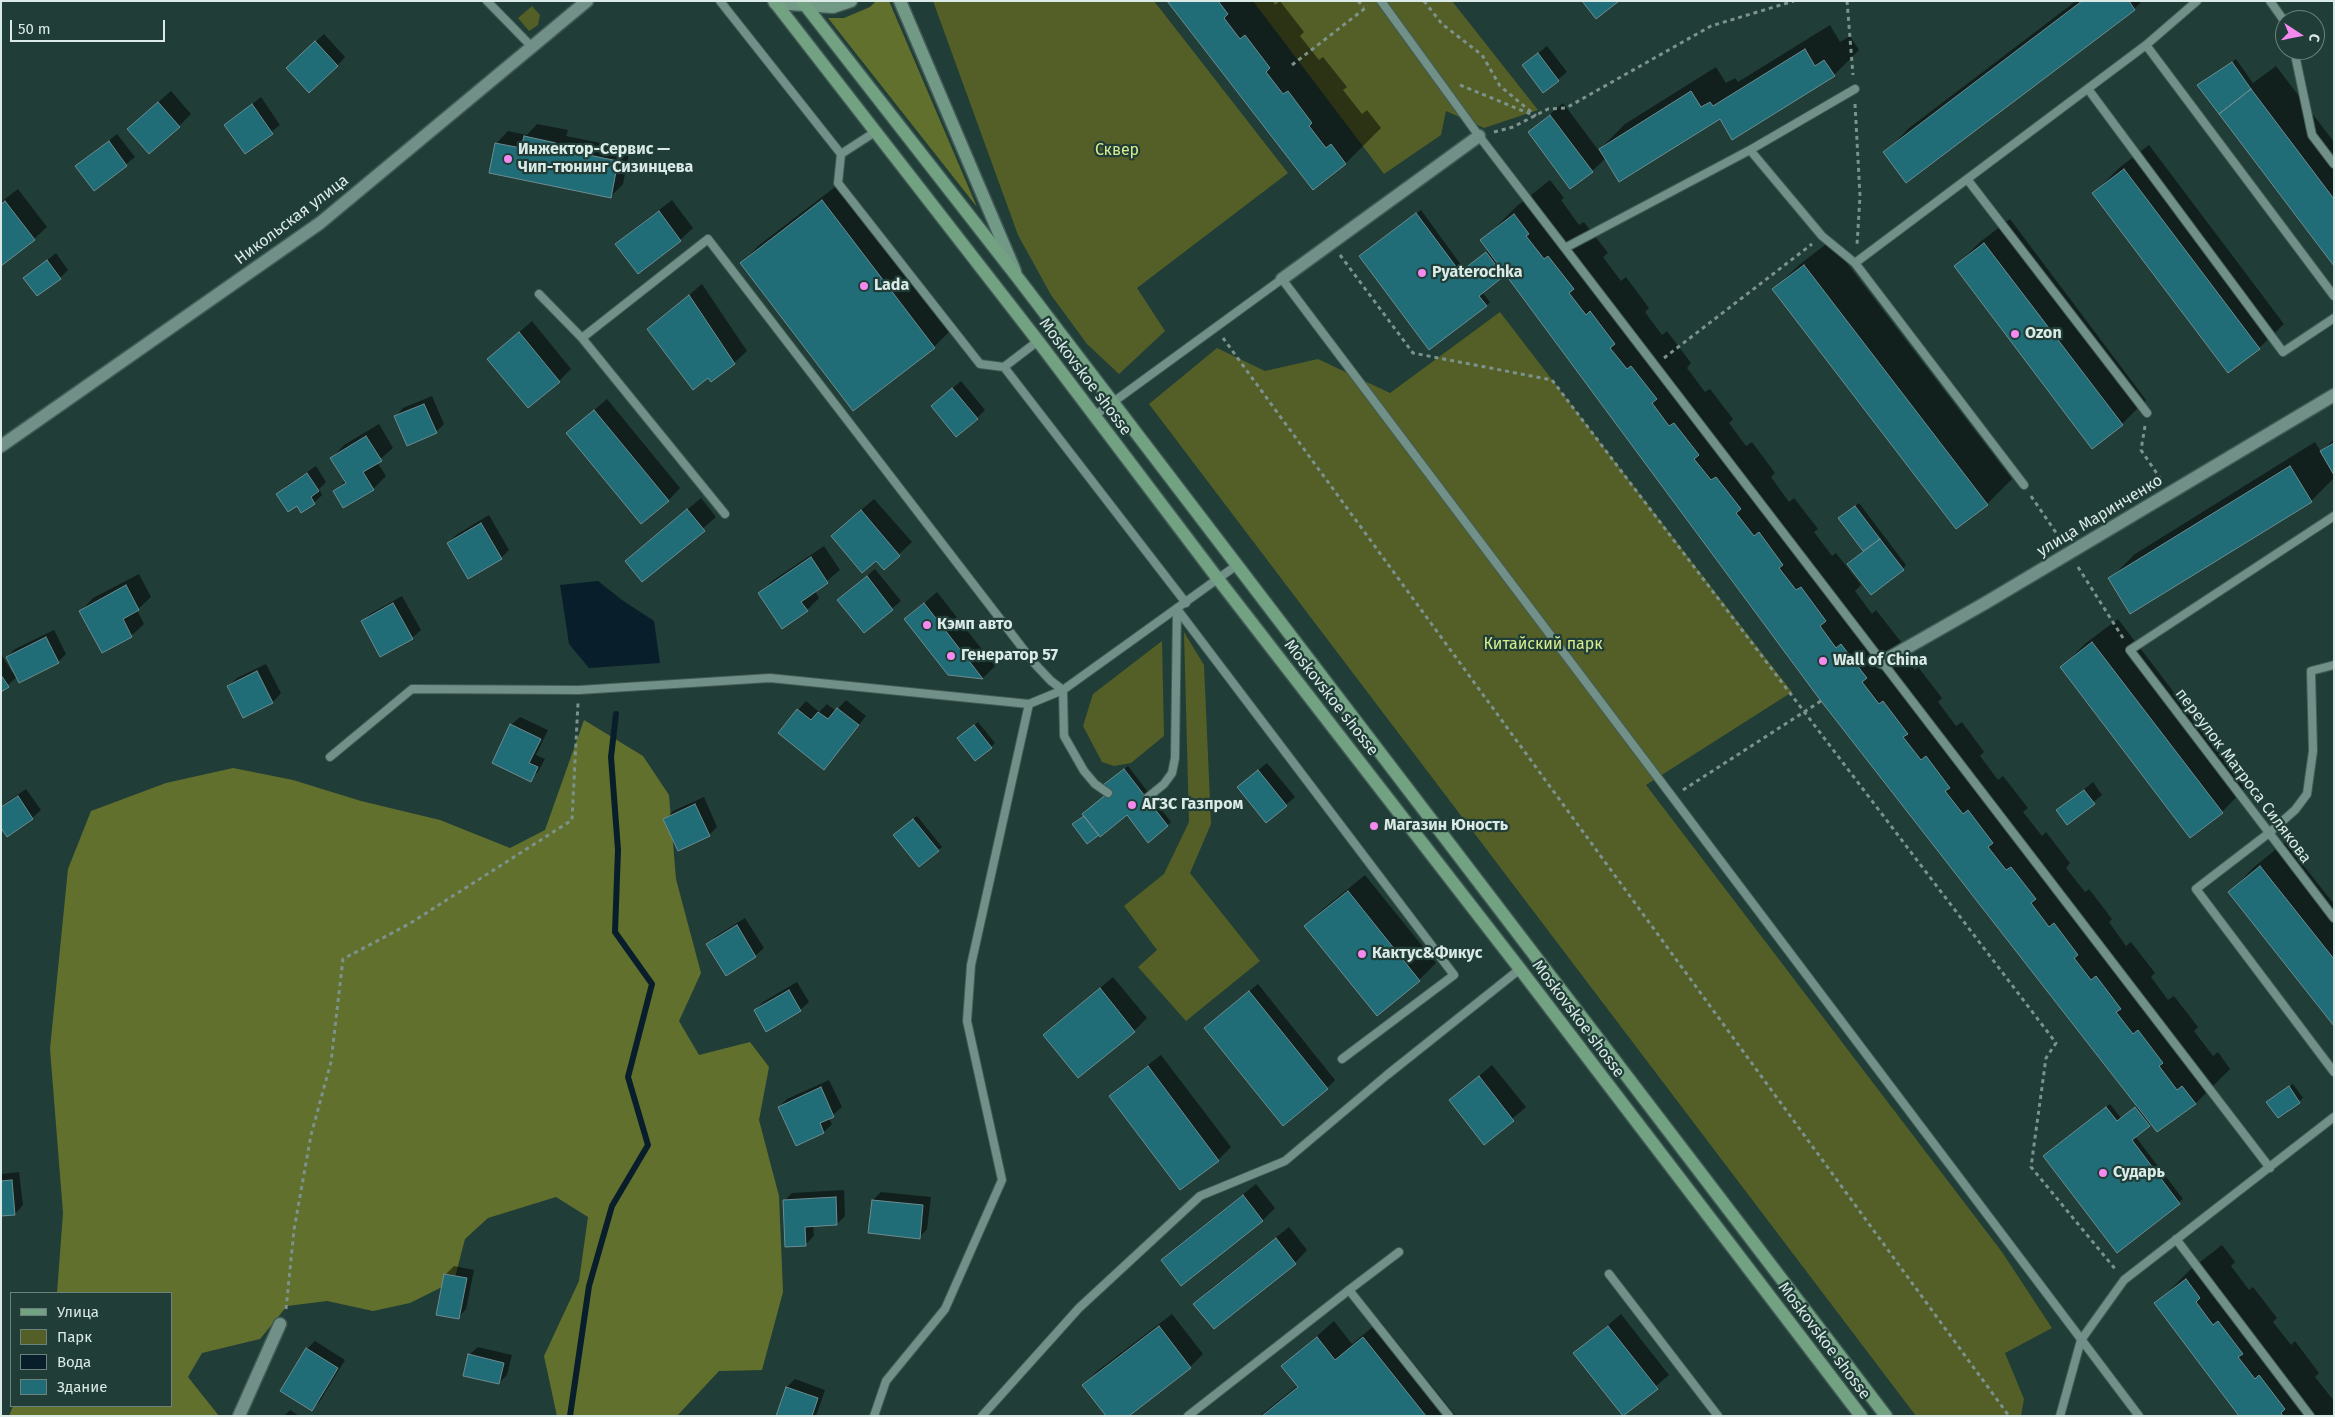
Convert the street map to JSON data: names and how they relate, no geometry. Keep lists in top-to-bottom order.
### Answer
{
  "streets": {
    "main road": ["Moskovskoe shosse"],
    "street": ["Никольская улица", "улица Маринченко"],
    "lane": ["переулок Матроса Силякова"]
  },
  "parks": ["Сквер", "Китайский парк"],
  "places": [
    "Инжектор-Сервис — Чип-тюнинг Сизинцева",
    "Pyaterochka",
    "Lada",
    "Ozon",
    "Кэмп авто",
    "Генератор 57",
    "Wall of China",
    "АГЗС Газпром",
    "Магазин Юность",
    "Кактус&Фикус",
    "Сударь"
  ],
  "legend": [
    "Улица",
    "Парк",
    "Вода",
    "Здание"
  ],
  "scale_bar": "50 m",
  "north": "right"
}
